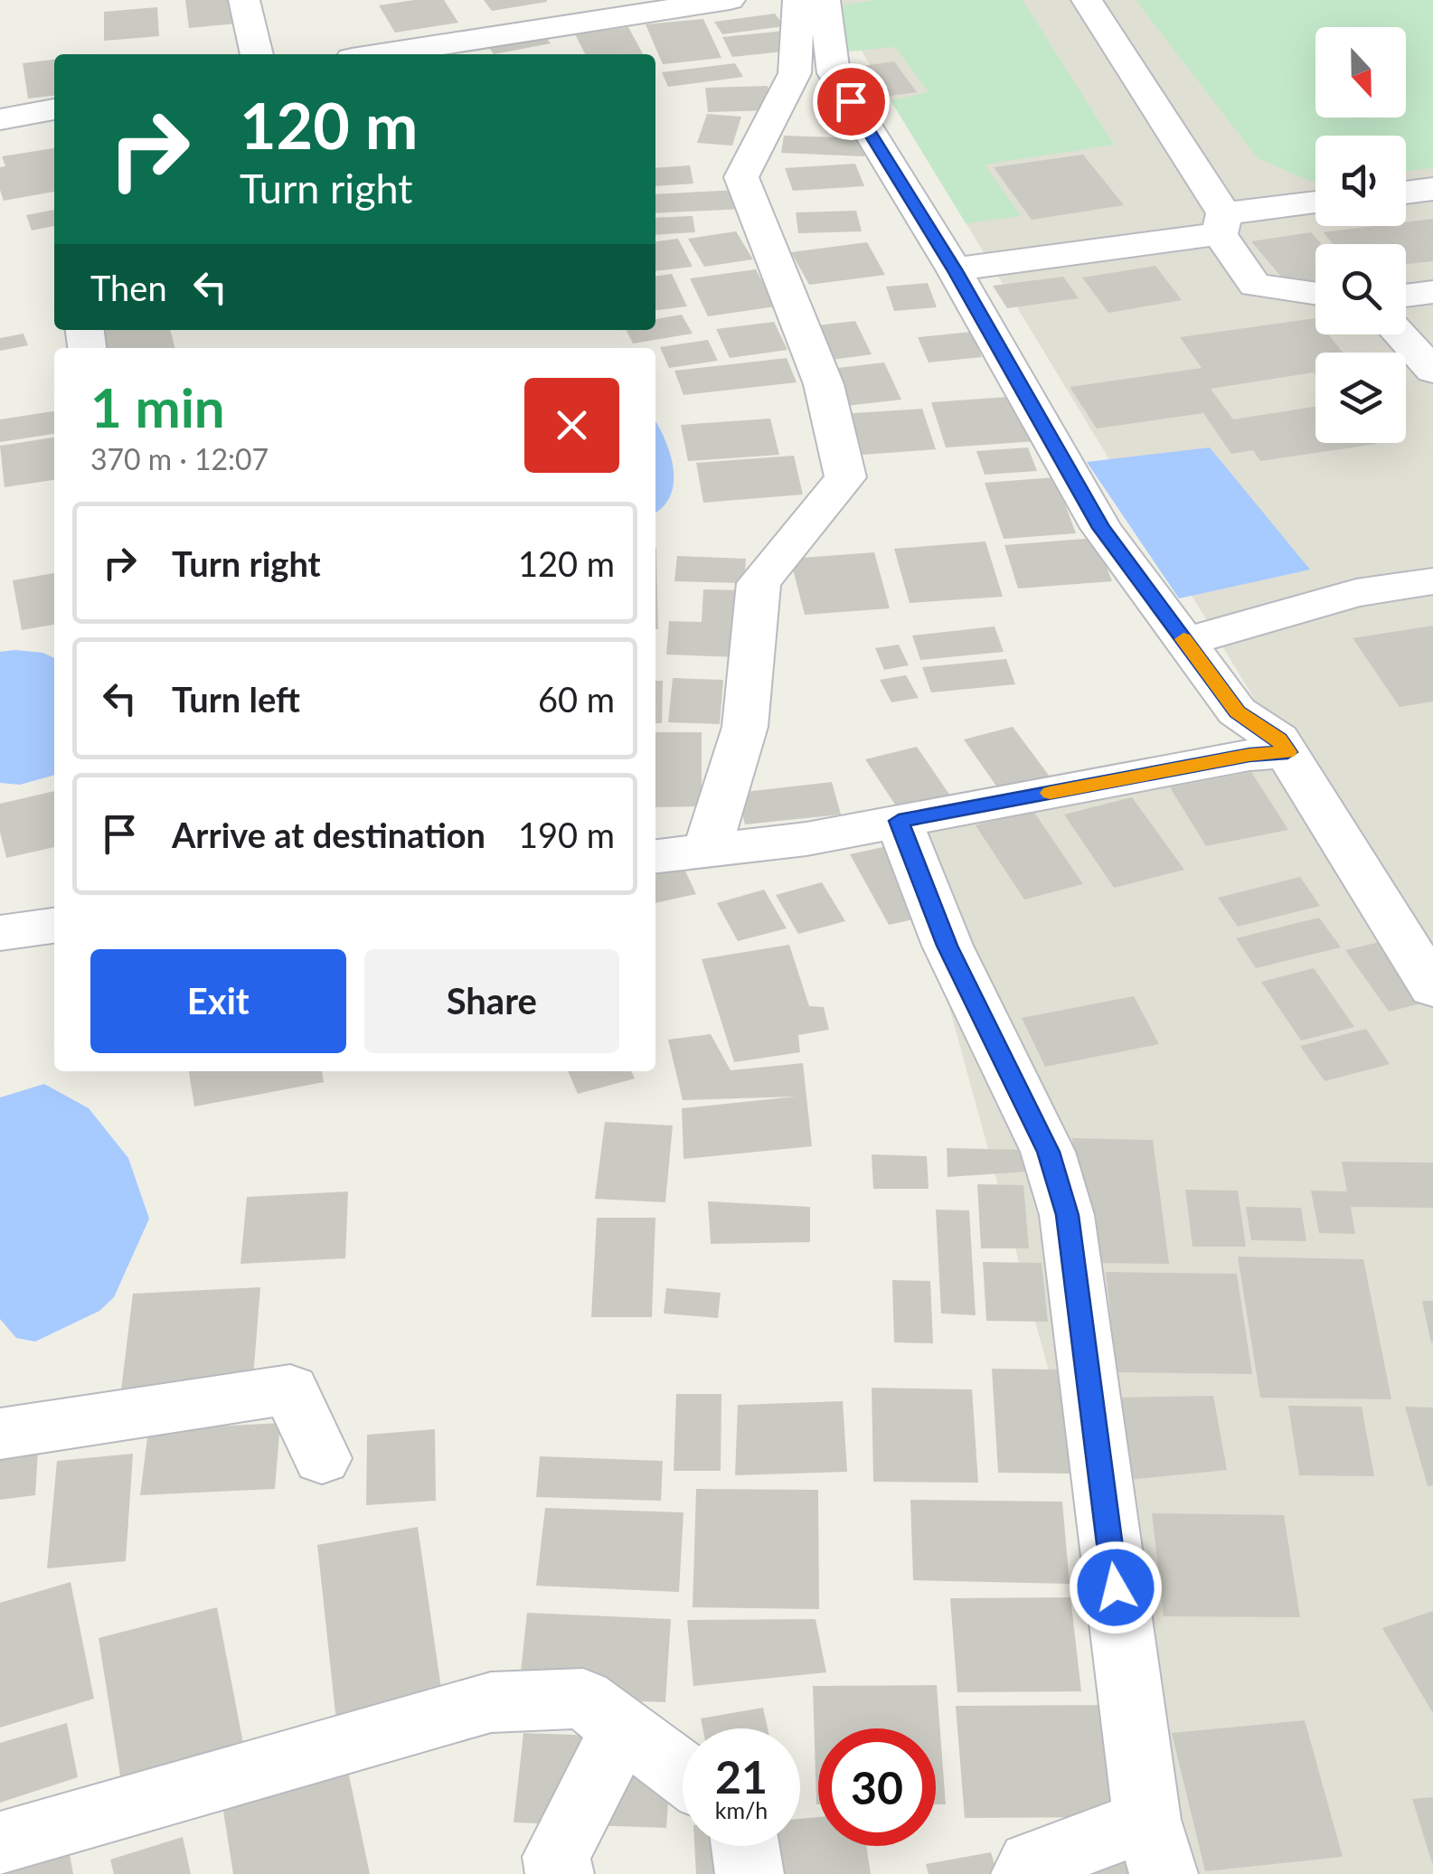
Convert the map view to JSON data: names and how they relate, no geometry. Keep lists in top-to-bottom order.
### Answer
{
  "north": "bottom",
  "page": {
    "turn": ["120 m", "Turn right"],
    "then": "Then",
    "heading": ["1 min", "370 m · 12:07"],
    "list": [
      {
        "name": "Turn right",
        "value": "120 m"
      },
      {
        "name": "Turn left",
        "value": "60 m"
      },
      {
        "name": "Arrive at destination",
        "value": "190 m"
      }
    ],
    "buttons": ["Exit", "Share"],
    "speed": "21 km/h",
    "limit": "30"
  }
}
